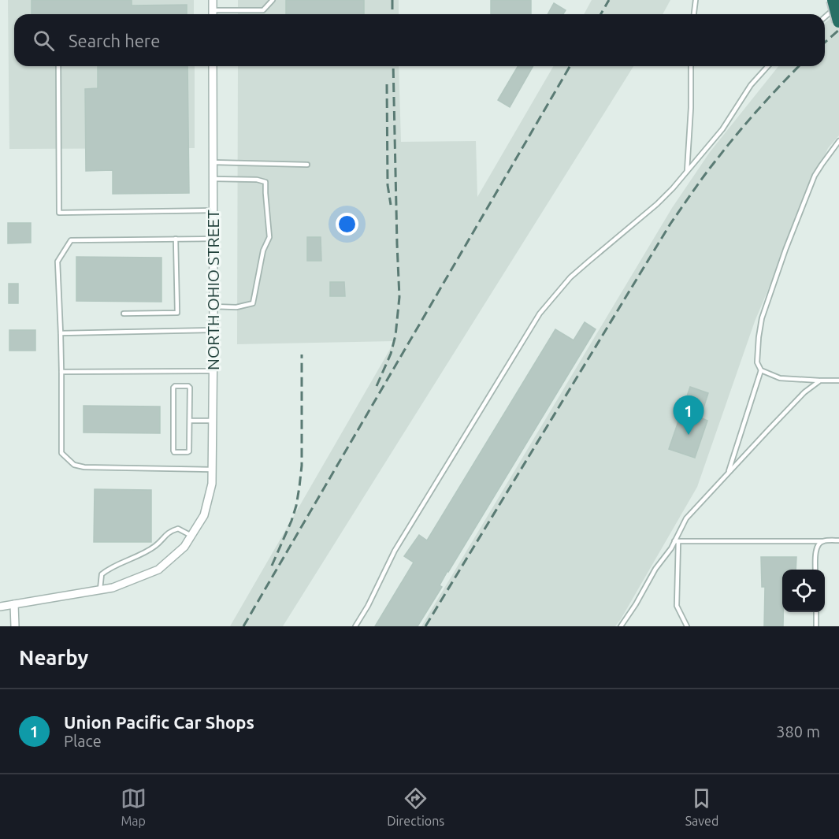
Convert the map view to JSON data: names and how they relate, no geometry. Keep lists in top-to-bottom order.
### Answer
{
  "streets": {
    "street": ["NORTH OHIO STREET"]
  },
  "page": {
    "search": "Search here",
    "pins": "1",
    "heading": "Nearby",
    "list": [
      {
        "mark": "1",
        "name": "Union Pacific Car Shops",
        "note": "Place",
        "value": "380 m"
      }
    ],
    "nav": ["Map", "Directions", "Saved"]
  }
}
